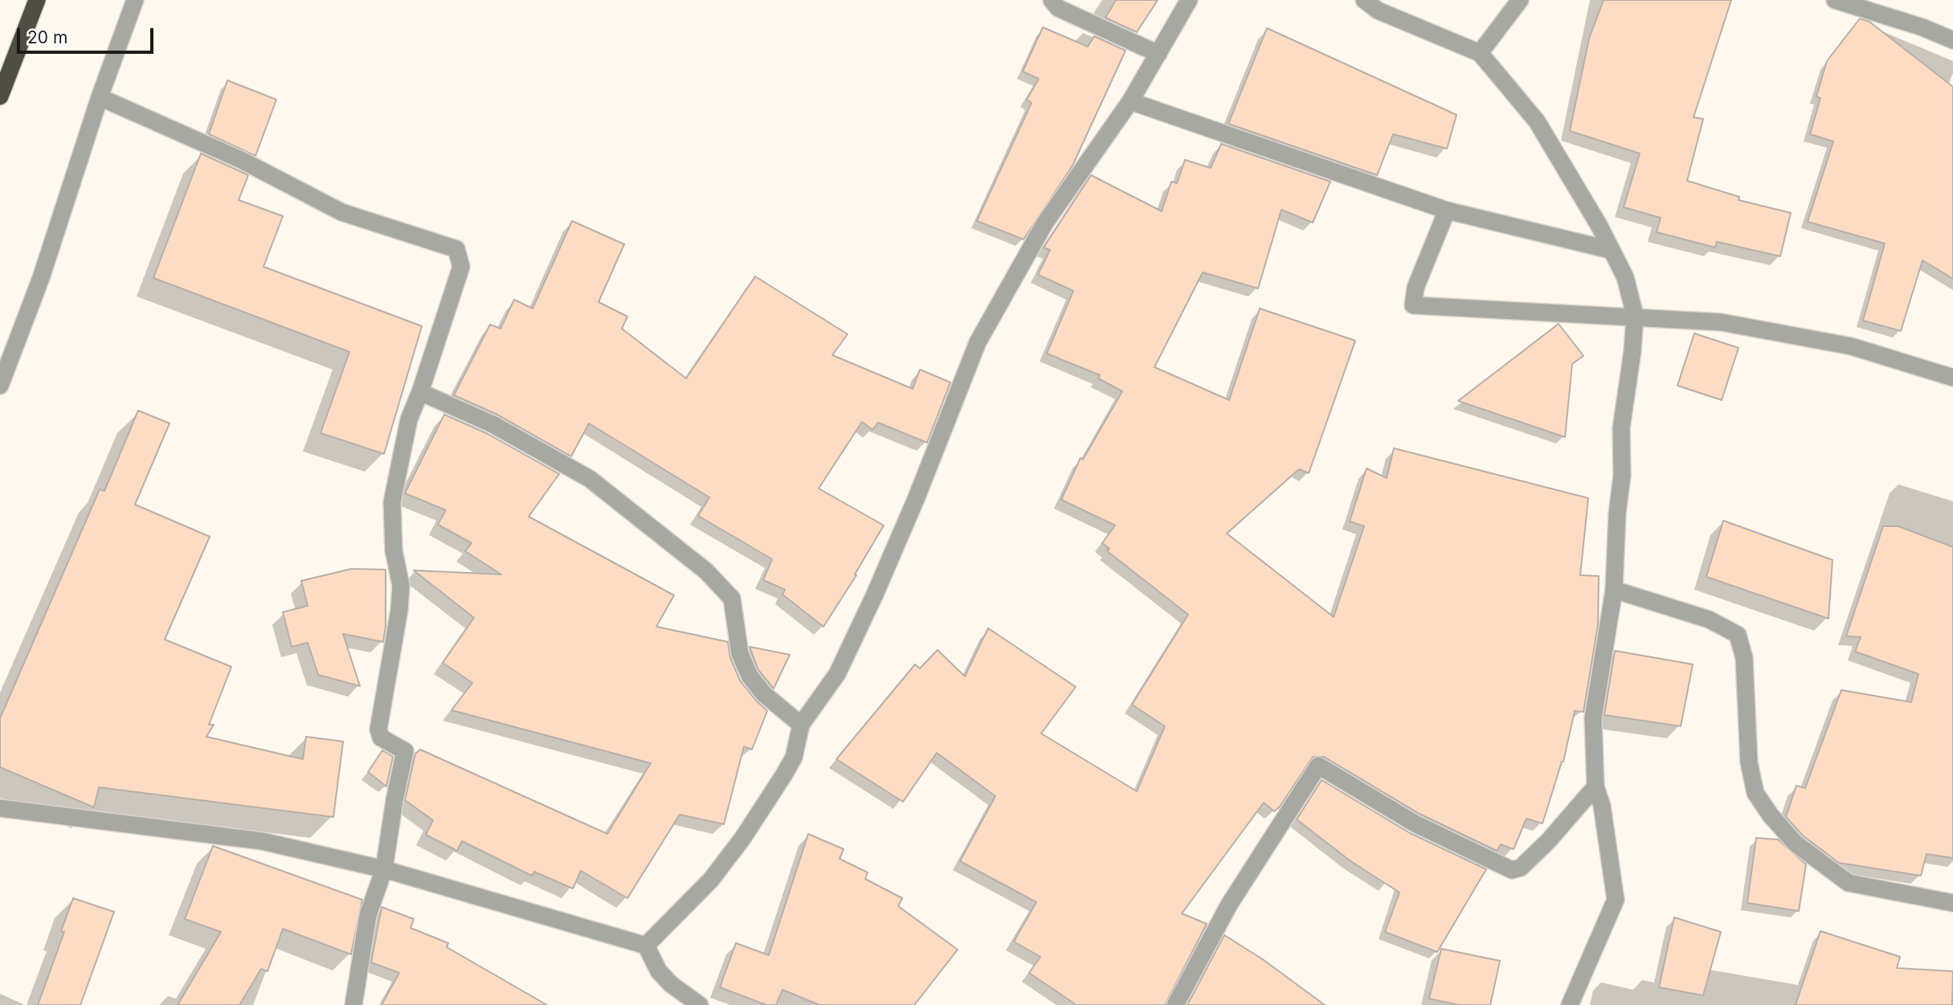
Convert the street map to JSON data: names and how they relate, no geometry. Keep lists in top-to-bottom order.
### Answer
{
  "scale_bar": "20 m"
}
